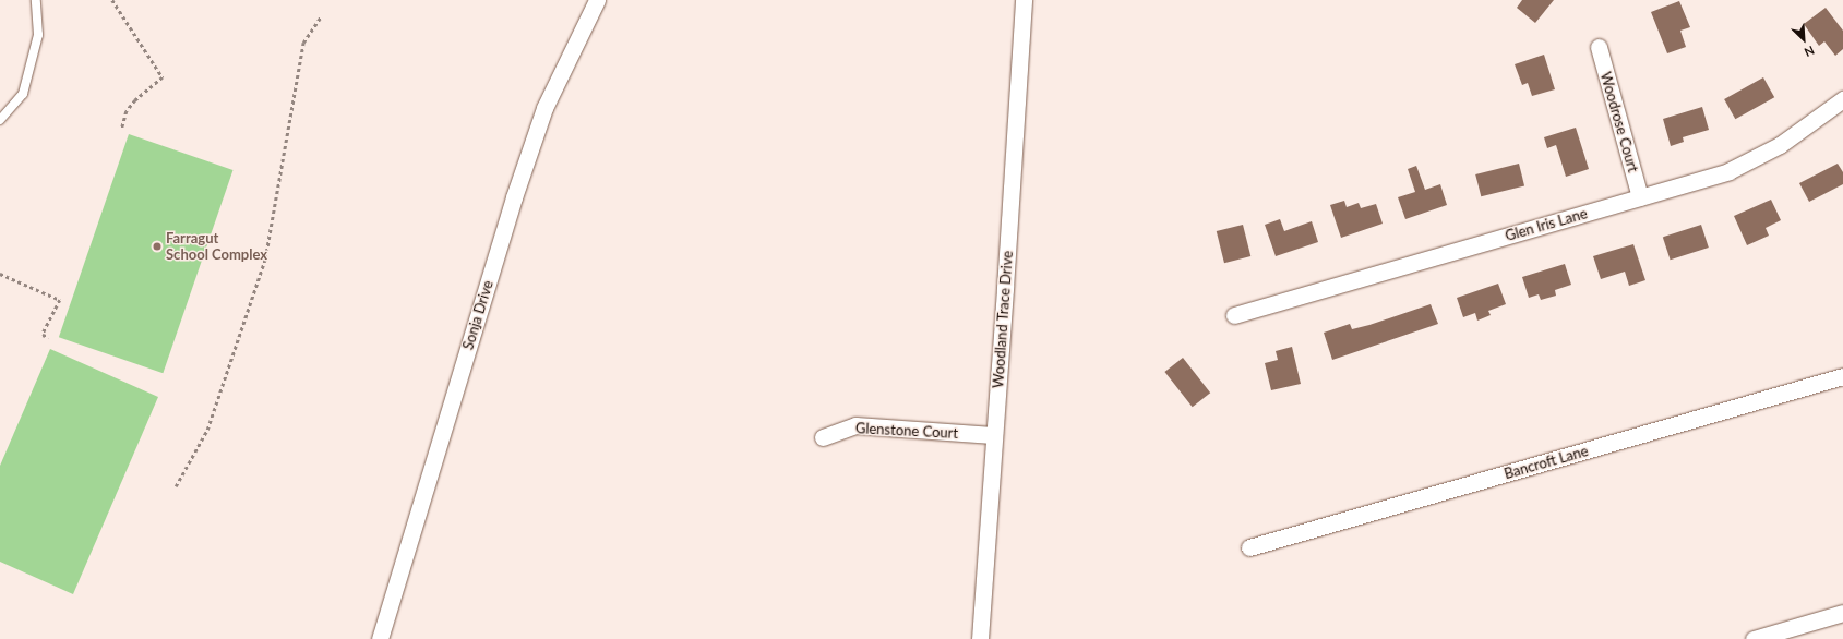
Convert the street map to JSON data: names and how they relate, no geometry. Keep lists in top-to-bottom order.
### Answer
{
  "streets": {
    "street": [
      "Woodrose Court",
      "Glen Iris Lane",
      "Sonja Drive",
      "Woodland Trace Drive",
      "Glenstone Court",
      "Bancroft Lane"
    ]
  },
  "crossings": [
    ["Woodrose Court", "Glen Iris Lane"],
    ["Woodland Trace Drive", "Glenstone Court"]
  ],
  "places": ["Farragut School Complex"],
  "north": "bottom right"
}
